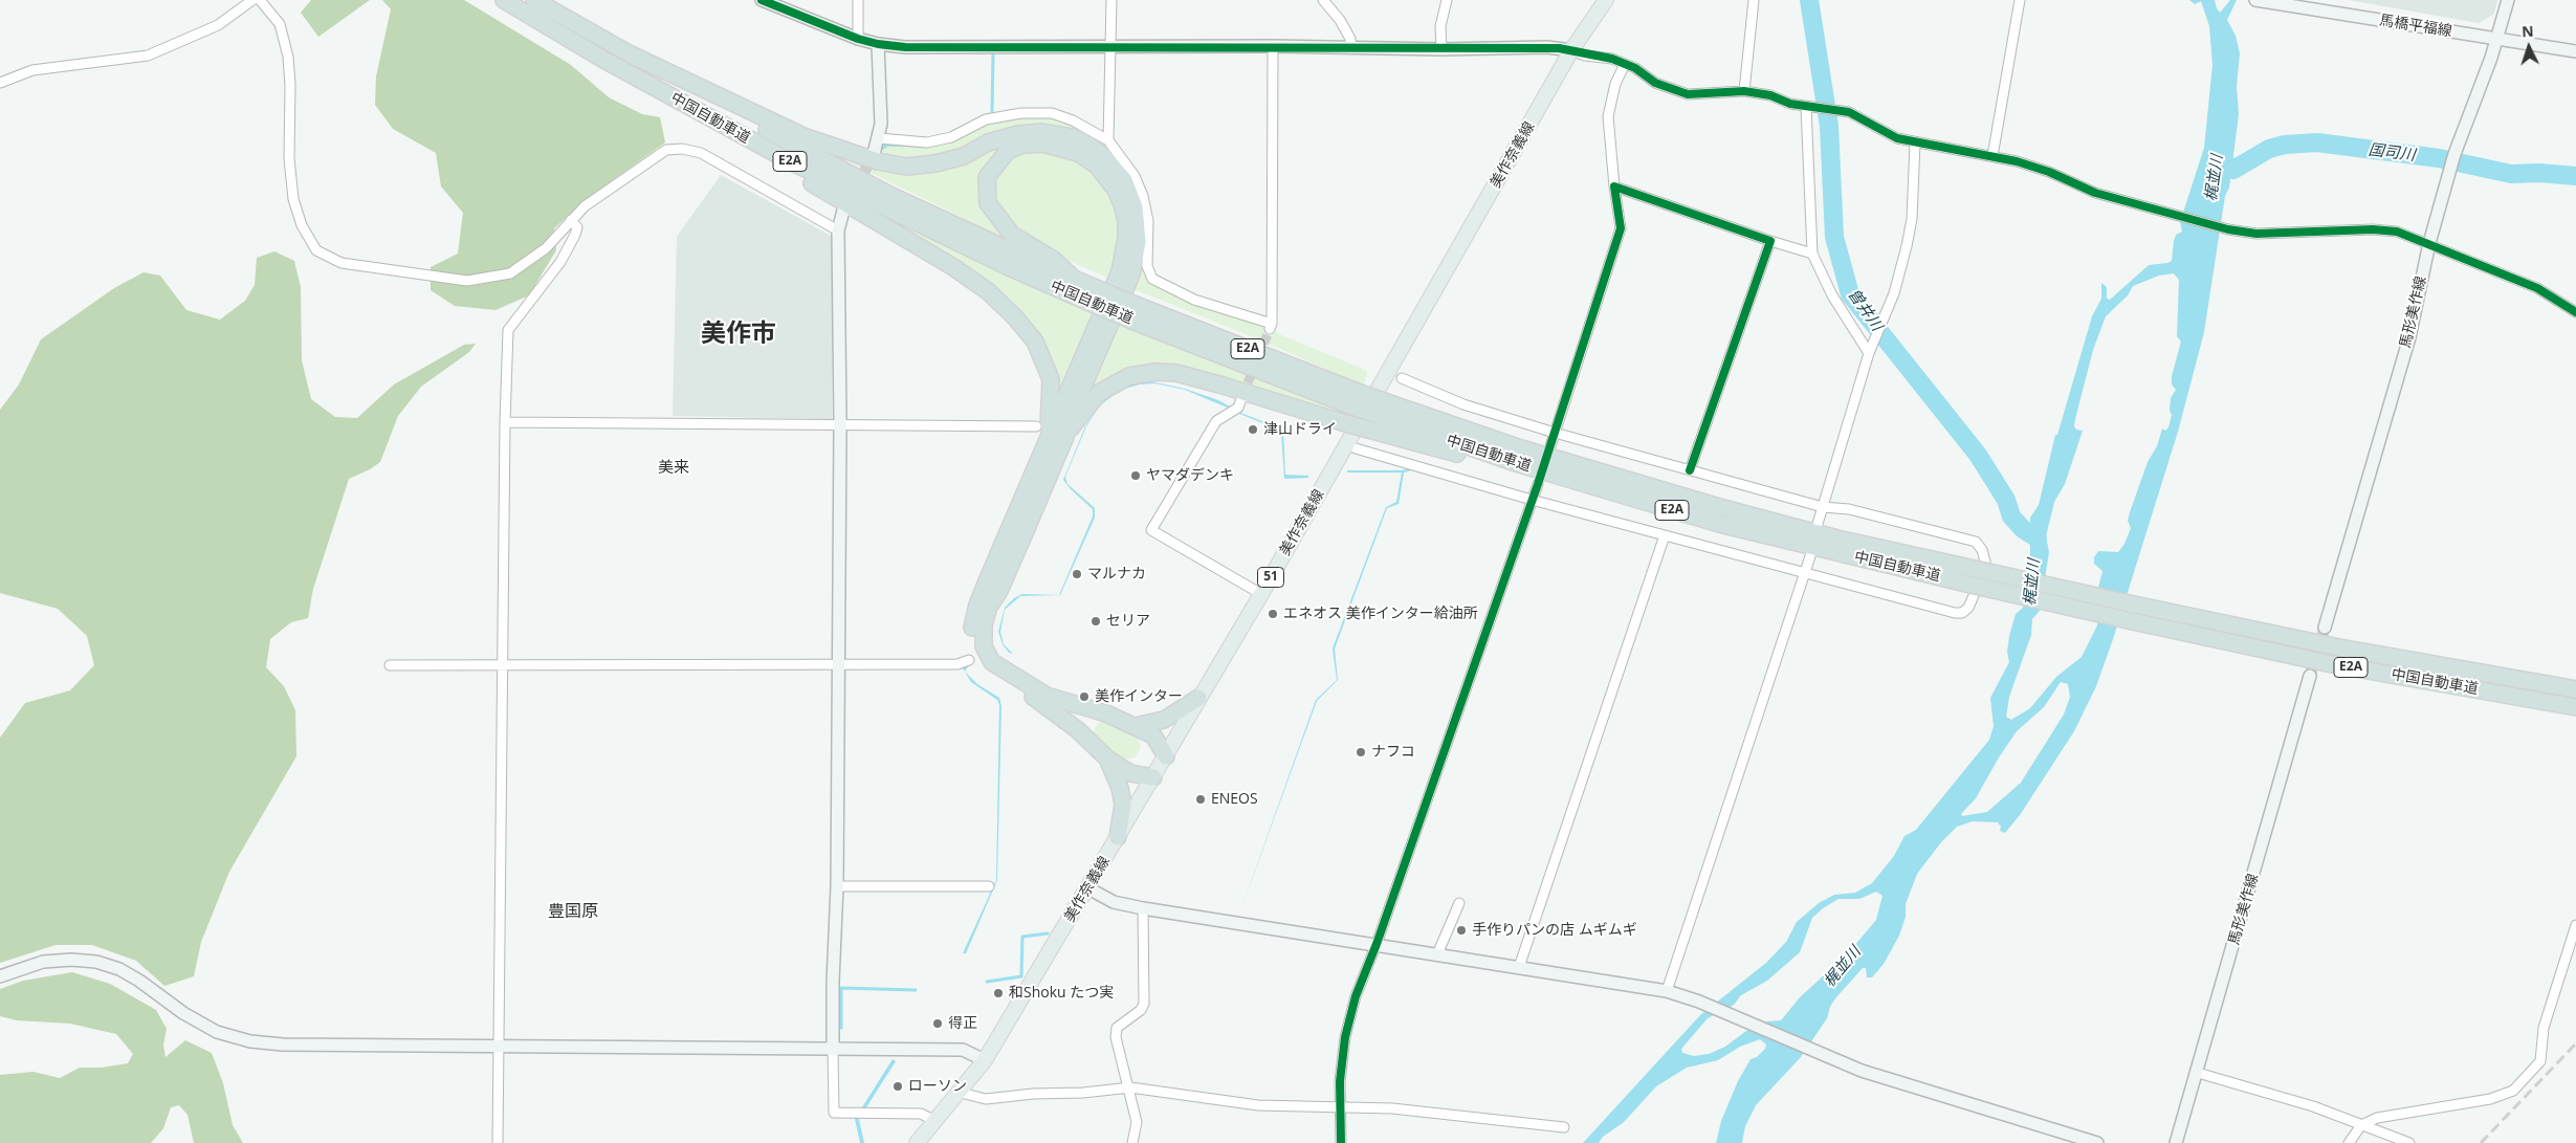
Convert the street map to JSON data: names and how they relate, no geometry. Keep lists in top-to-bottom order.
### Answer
{
  "streets": {
    "highway": ["中国自動車道", "E2A"],
    "main road": ["美作奈義線", "51"],
    "street": ["馬橋平福線", "馬形美作線"]
  },
  "crossings": [
    ["馬橋平福線", "馬形美作線"]
  ],
  "districts": ["美作市", "美来", "豊国原"],
  "water": ["国司川", "梶並川", "曽井川"],
  "places": [
    "津山ドライ",
    "ヤマダデンキ",
    "マルナカ",
    "エネオス 美作インター給油所",
    "セリア",
    "美作インター",
    "ナフコ",
    "ENEOS",
    "手作りパンの店 ムギムギ",
    "和Shoku たつ実",
    "得正",
    "ローソン"
  ],
  "north": "top"
}
